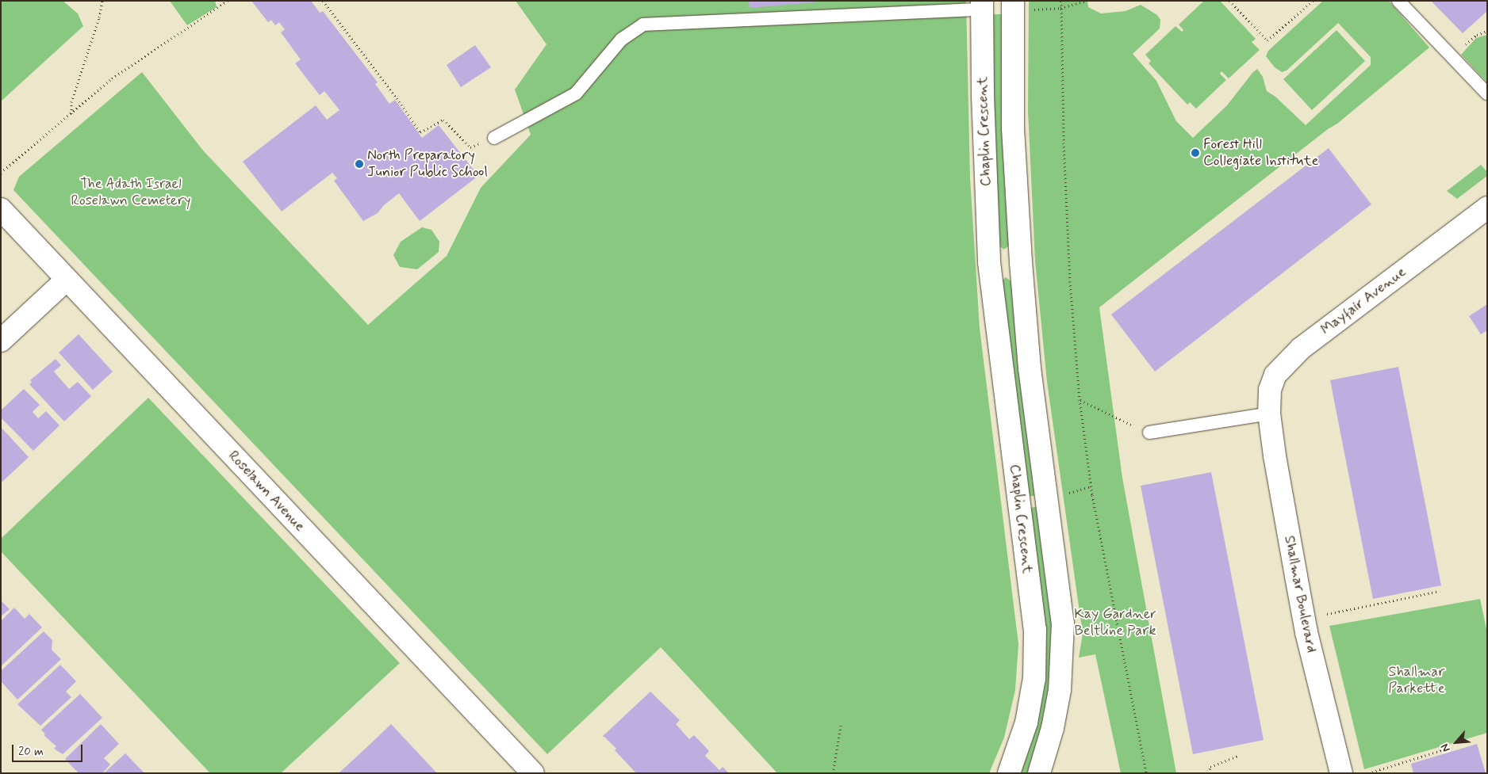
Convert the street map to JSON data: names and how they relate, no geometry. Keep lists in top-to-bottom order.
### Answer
{
  "streets": {
    "street": [
      "Chaplin Crescent",
      "Mayfair Avenue",
      "Roselawn Avenue",
      "Shallmar Boulevard"
    ]
  },
  "crossings": [
    ["Mayfair Avenue", "Shallmar Boulevard"]
  ],
  "parks": ["The Adath Israel Roselawn Cemetery", "Kay Gardner Beltline Park", "Shallmar Parkette"],
  "places": ["Forest Hill Collegiate Institute", "North Preparatory Junior Public School"],
  "scale_bar": "20 m",
  "north": "bottom left"
}
